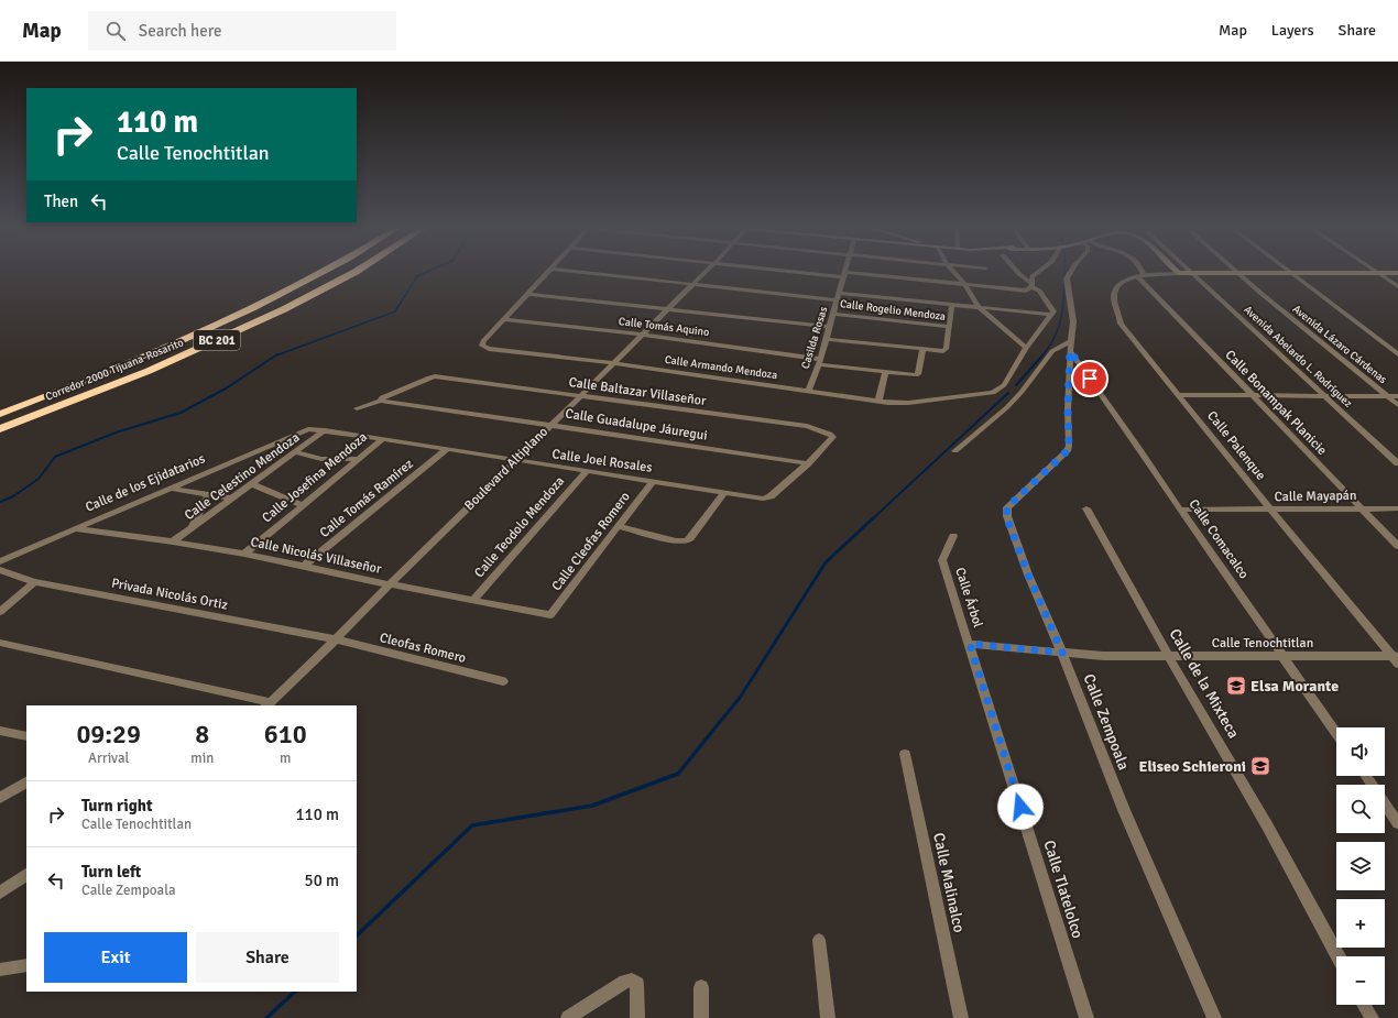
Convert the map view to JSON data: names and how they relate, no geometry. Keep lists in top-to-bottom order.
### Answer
{
  "streets": {
    "highway": ["BC 201", "Corredor 2000 Tijuana-Rosarito"],
    "street": [
      "Calle Rogelio Mendoza",
      "Calle Tomás Aquino",
      "Casilda Rosas",
      "Avenida Lázaro Cárdenas",
      "Avenida Abelardo L. Rodríguez",
      "Calle Armando Mendoza",
      "Calle Baltazar Villaseñor",
      "Calle Bonampak Planicie",
      "Calle Guadalupe Jáuregui",
      "Calle Palenque",
      "Calle Joel Rosales",
      "Boulevard Altiplano",
      "Calle Celestino Mendoza",
      "Calle Josefina Mendoza",
      "Calle de los Ejidatarios",
      "Calle Mayapán",
      "Calle Tomás Ramírez",
      "Calle Teodolo Mendoza",
      "Calle Comacalco",
      "Calle Cleofas Romero",
      "Calle Nicolás Villaseñor",
      "Privada Nicolás Ortiz",
      "Calle Árbol",
      "Calle Tenochtitlan",
      "Cleofas Romero",
      "Calle de la Mixteca",
      "Calle Zempoala",
      "Calle Malinalco",
      "Calle Tlatelolco"
    ]
  },
  "crossings": [
    ["Calle Rogelio Mendoza", "Casilda Rosas"],
    ["Calle Tomás Aquino", "Casilda Rosas"],
    ["Calle Tomás Aquino", "Calle Armando Mendoza"],
    ["Calle Tomás Aquino", "Boulevard Altiplano"],
    ["Casilda Rosas", "Calle Armando Mendoza"],
    ["Calle Armando Mendoza", "Boulevard Altiplano"],
    ["Calle Baltazar Villaseñor", "Calle Guadalupe Jáuregui"],
    ["Calle Baltazar Villaseñor", "Calle Joel Rosales"],
    ["Calle Baltazar Villaseñor", "Boulevard Altiplano"],
    ["Calle Bonampak Planicie", "Calle Palenque"],
    ["Calle Bonampak Planicie", "Calle Mayapán"],
    ["Calle Guadalupe Jáuregui", "Calle Joel Rosales"],
    ["Calle Guadalupe Jáuregui", "Boulevard Altiplano"],
    ["Calle Palenque", "Calle Mayapán"],
    ["Calle Palenque", "Calle Tenochtitlan"],
    ["Calle Joel Rosales", "Boulevard Altiplano"],
    ["Calle Joel Rosales", "Calle Celestino Mendoza"],
    ["Calle Joel Rosales", "Calle Josefina Mendoza"],
    ["Calle Joel Rosales", "Calle de los Ejidatarios"],
    ["Calle Joel Rosales", "Calle Tomás Ramírez"],
    ["Calle Joel Rosales", "Calle Teodolo Mendoza"],
    ["Calle Joel Rosales", "Calle Cleofas Romero"],
    ["Boulevard Altiplano", "Calle Nicolás Villaseñor"],
    ["Boulevard Altiplano", "Privada Nicolás Ortiz"],
    ["Boulevard Altiplano", "Cleofas Romero"],
    ["Calle Celestino Mendoza", "Calle Nicolás Villaseñor"],
    ["Calle Josefina Mendoza", "Calle Nicolás Villaseñor"],
    ["Calle de los Ejidatarios", "Calle Nicolás Villaseñor"],
    ["Calle Mayapán", "Calle Comacalco"],
    ["Calle Tomás Ramírez", "Calle Nicolás Villaseñor"],
    ["Calle Teodolo Mendoza", "Calle Nicolás Villaseñor"],
    ["Calle Comacalco", "Calle Tenochtitlan"],
    ["Calle Comacalco", "Calle Zempoala"],
    ["Calle Cleofas Romero", "Calle Nicolás Villaseñor"],
    ["Privada Nicolás Ortiz", "Cleofas Romero"],
    ["Calle Árbol", "Calle Tenochtitlan"],
    ["Calle Árbol", "Calle Tlatelolco"],
    ["Calle Tenochtitlan", "Calle de la Mixteca"],
    ["Calle Tenochtitlan", "Calle Zempoala"],
    ["Calle Tenochtitlan", "Calle Tlatelolco"]
  ],
  "places": {
    "school or university": ["Elsa Morante", "Eliseo Schieroni"]
  },
  "page": {
    "header": "Map",
    "search": "Search here",
    "nav": ["Map", "Layers", "Share"],
    "turn": ["110 m", "Calle Tenochtitlan"],
    "then": "Then",
    "eta": [
      "09:29",
      "Arrival",
      "8",
      "min",
      "610",
      "m"
    ],
    "map_buttons": ["+", "−"],
    "list": [
      {
        "name": "Turn right",
        "note": "Calle Tenochtitlan",
        "value": "110 m"
      },
      {
        "name": "Turn left",
        "note": "Calle Zempoala",
        "value": "50 m"
      }
    ],
    "buttons": ["Exit", "Share"]
  }
}
